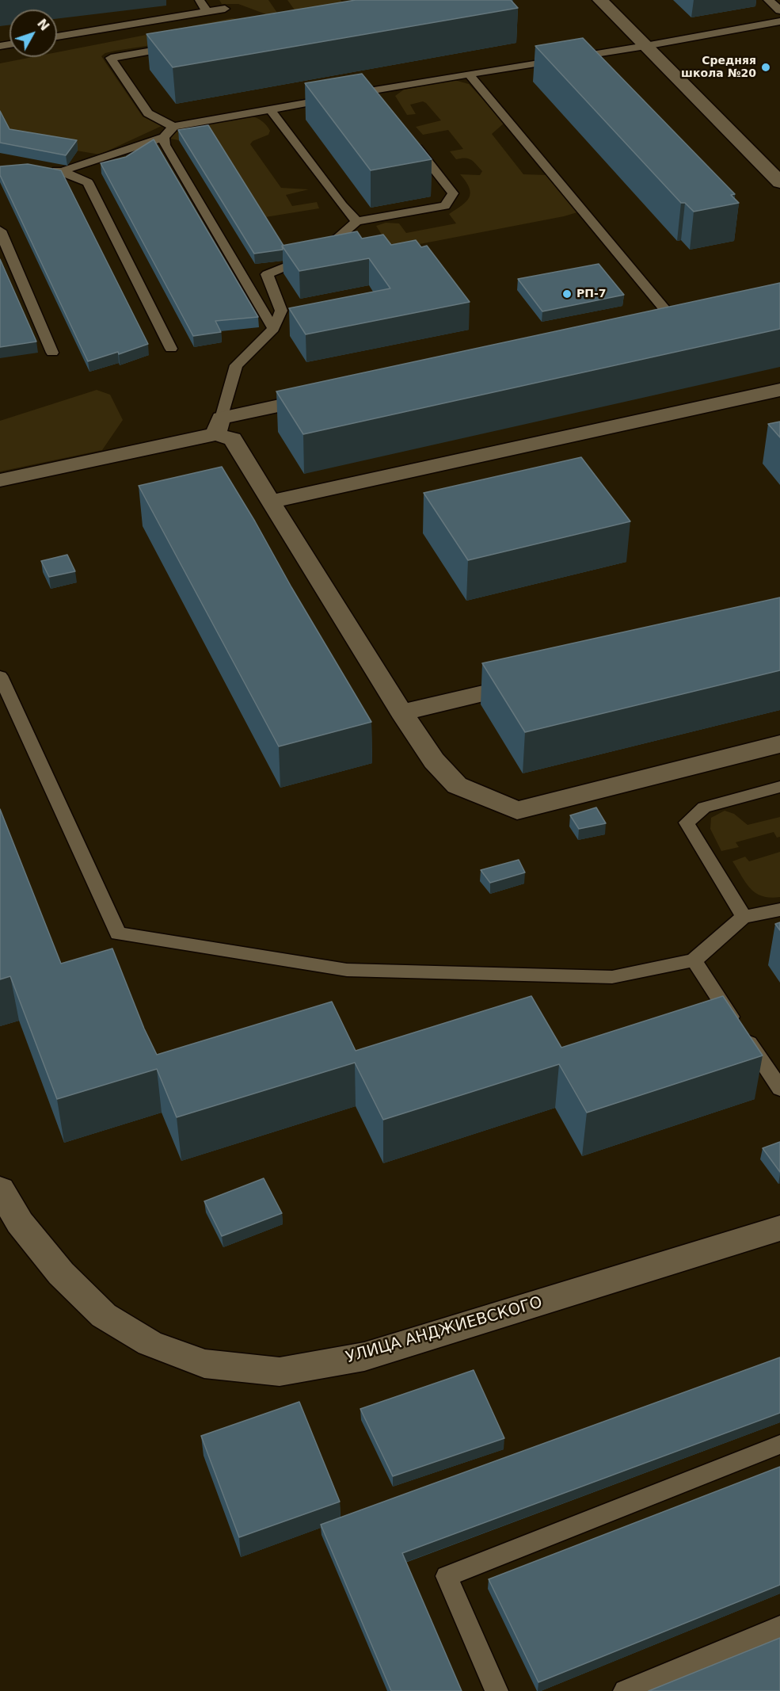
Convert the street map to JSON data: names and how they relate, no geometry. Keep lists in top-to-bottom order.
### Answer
{
  "streets": {
    "street": ["УЛИЦА АНДЖИЕВСКОГО"]
  },
  "places": ["Средняя школа №20", "РП-7"],
  "north": "top right"
}
